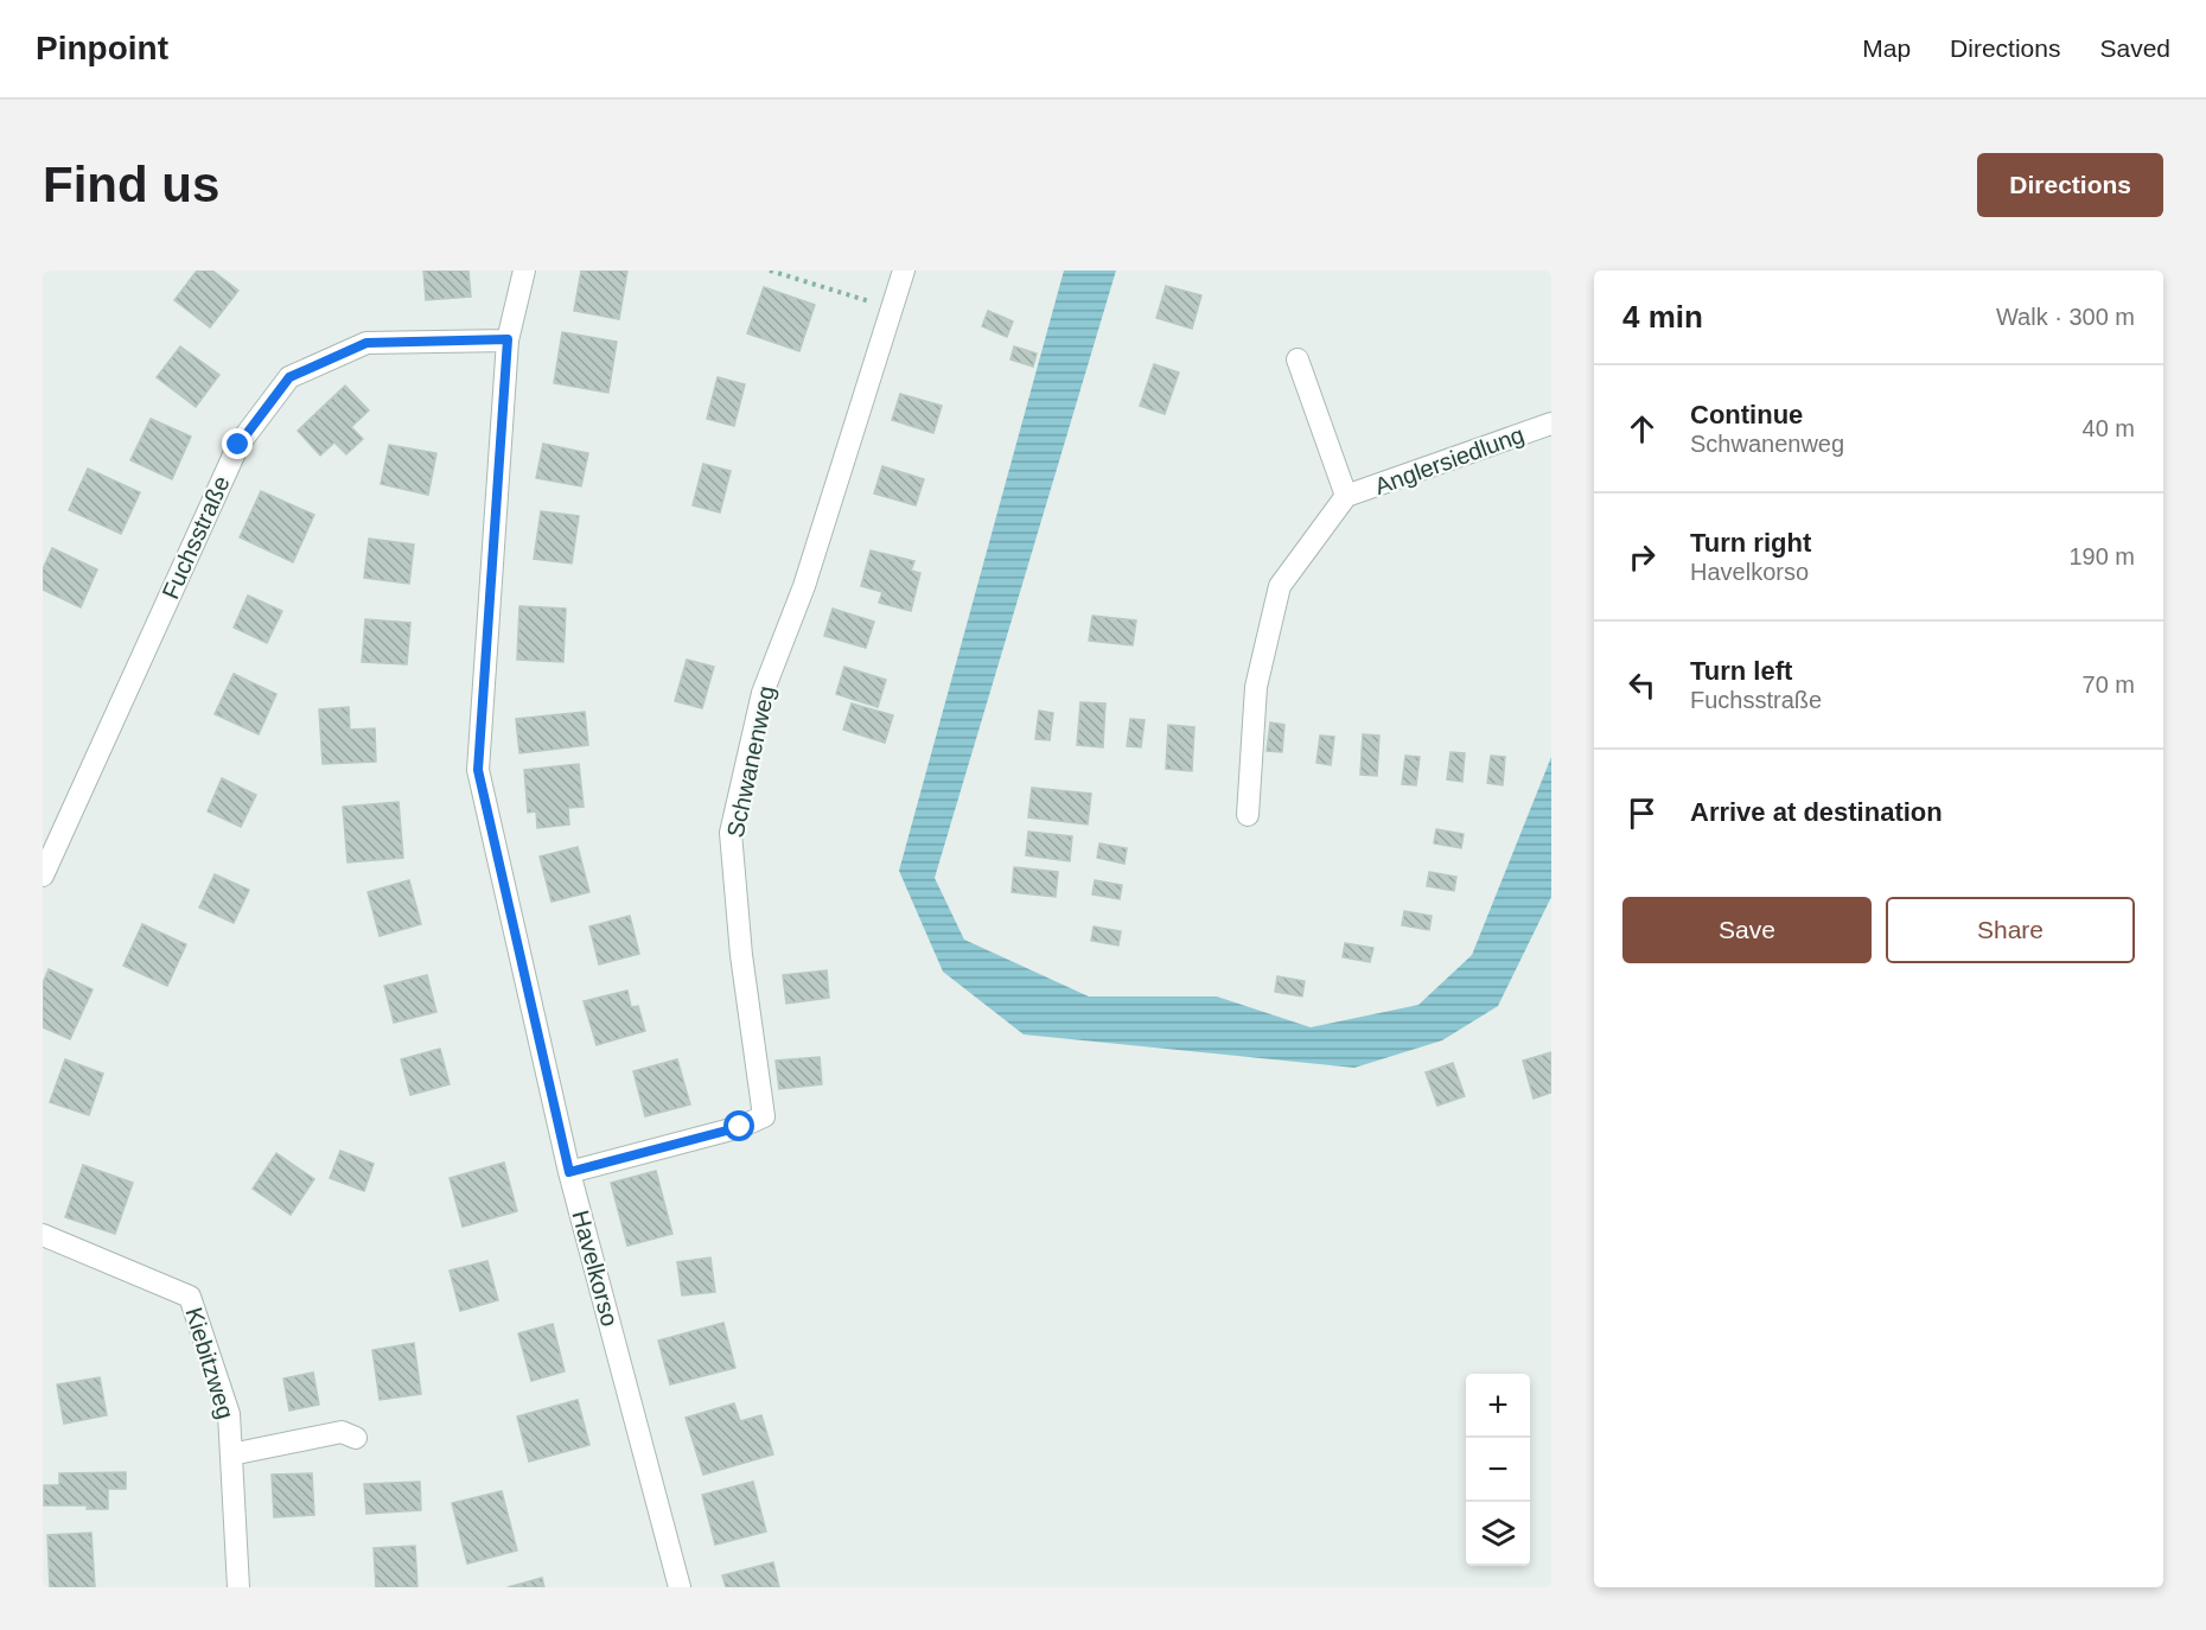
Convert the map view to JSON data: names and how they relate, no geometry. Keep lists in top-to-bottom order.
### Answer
{
  "streets": {
    "street": [
      "Anglersiedlung",
      "Fuchsstraße",
      "Schwanenweg",
      "Havelkorso",
      "Kiebitzweg"
    ]
  },
  "crossings": [
    ["Fuchsstraße", "Havelkorso"],
    ["Schwanenweg", "Havelkorso"]
  ],
  "page": {
    "header": "Pinpoint",
    "nav": ["Map", "Directions", "Saved"],
    "buttons": [
      "Directions",
      ["Save", "Share"]
    ],
    "title": "Find us",
    "heading": ["4 min", "Walk · 300 m"],
    "list": [
      ["Continue", "Schwanenweg", "40 m"],
      ["Turn right", "Havelkorso", "190 m"],
      ["Turn left", "Fuchsstraße", "70 m"],
      "Arrive at destination"
    ],
    "map_buttons": ["+", "−"]
  }
}
